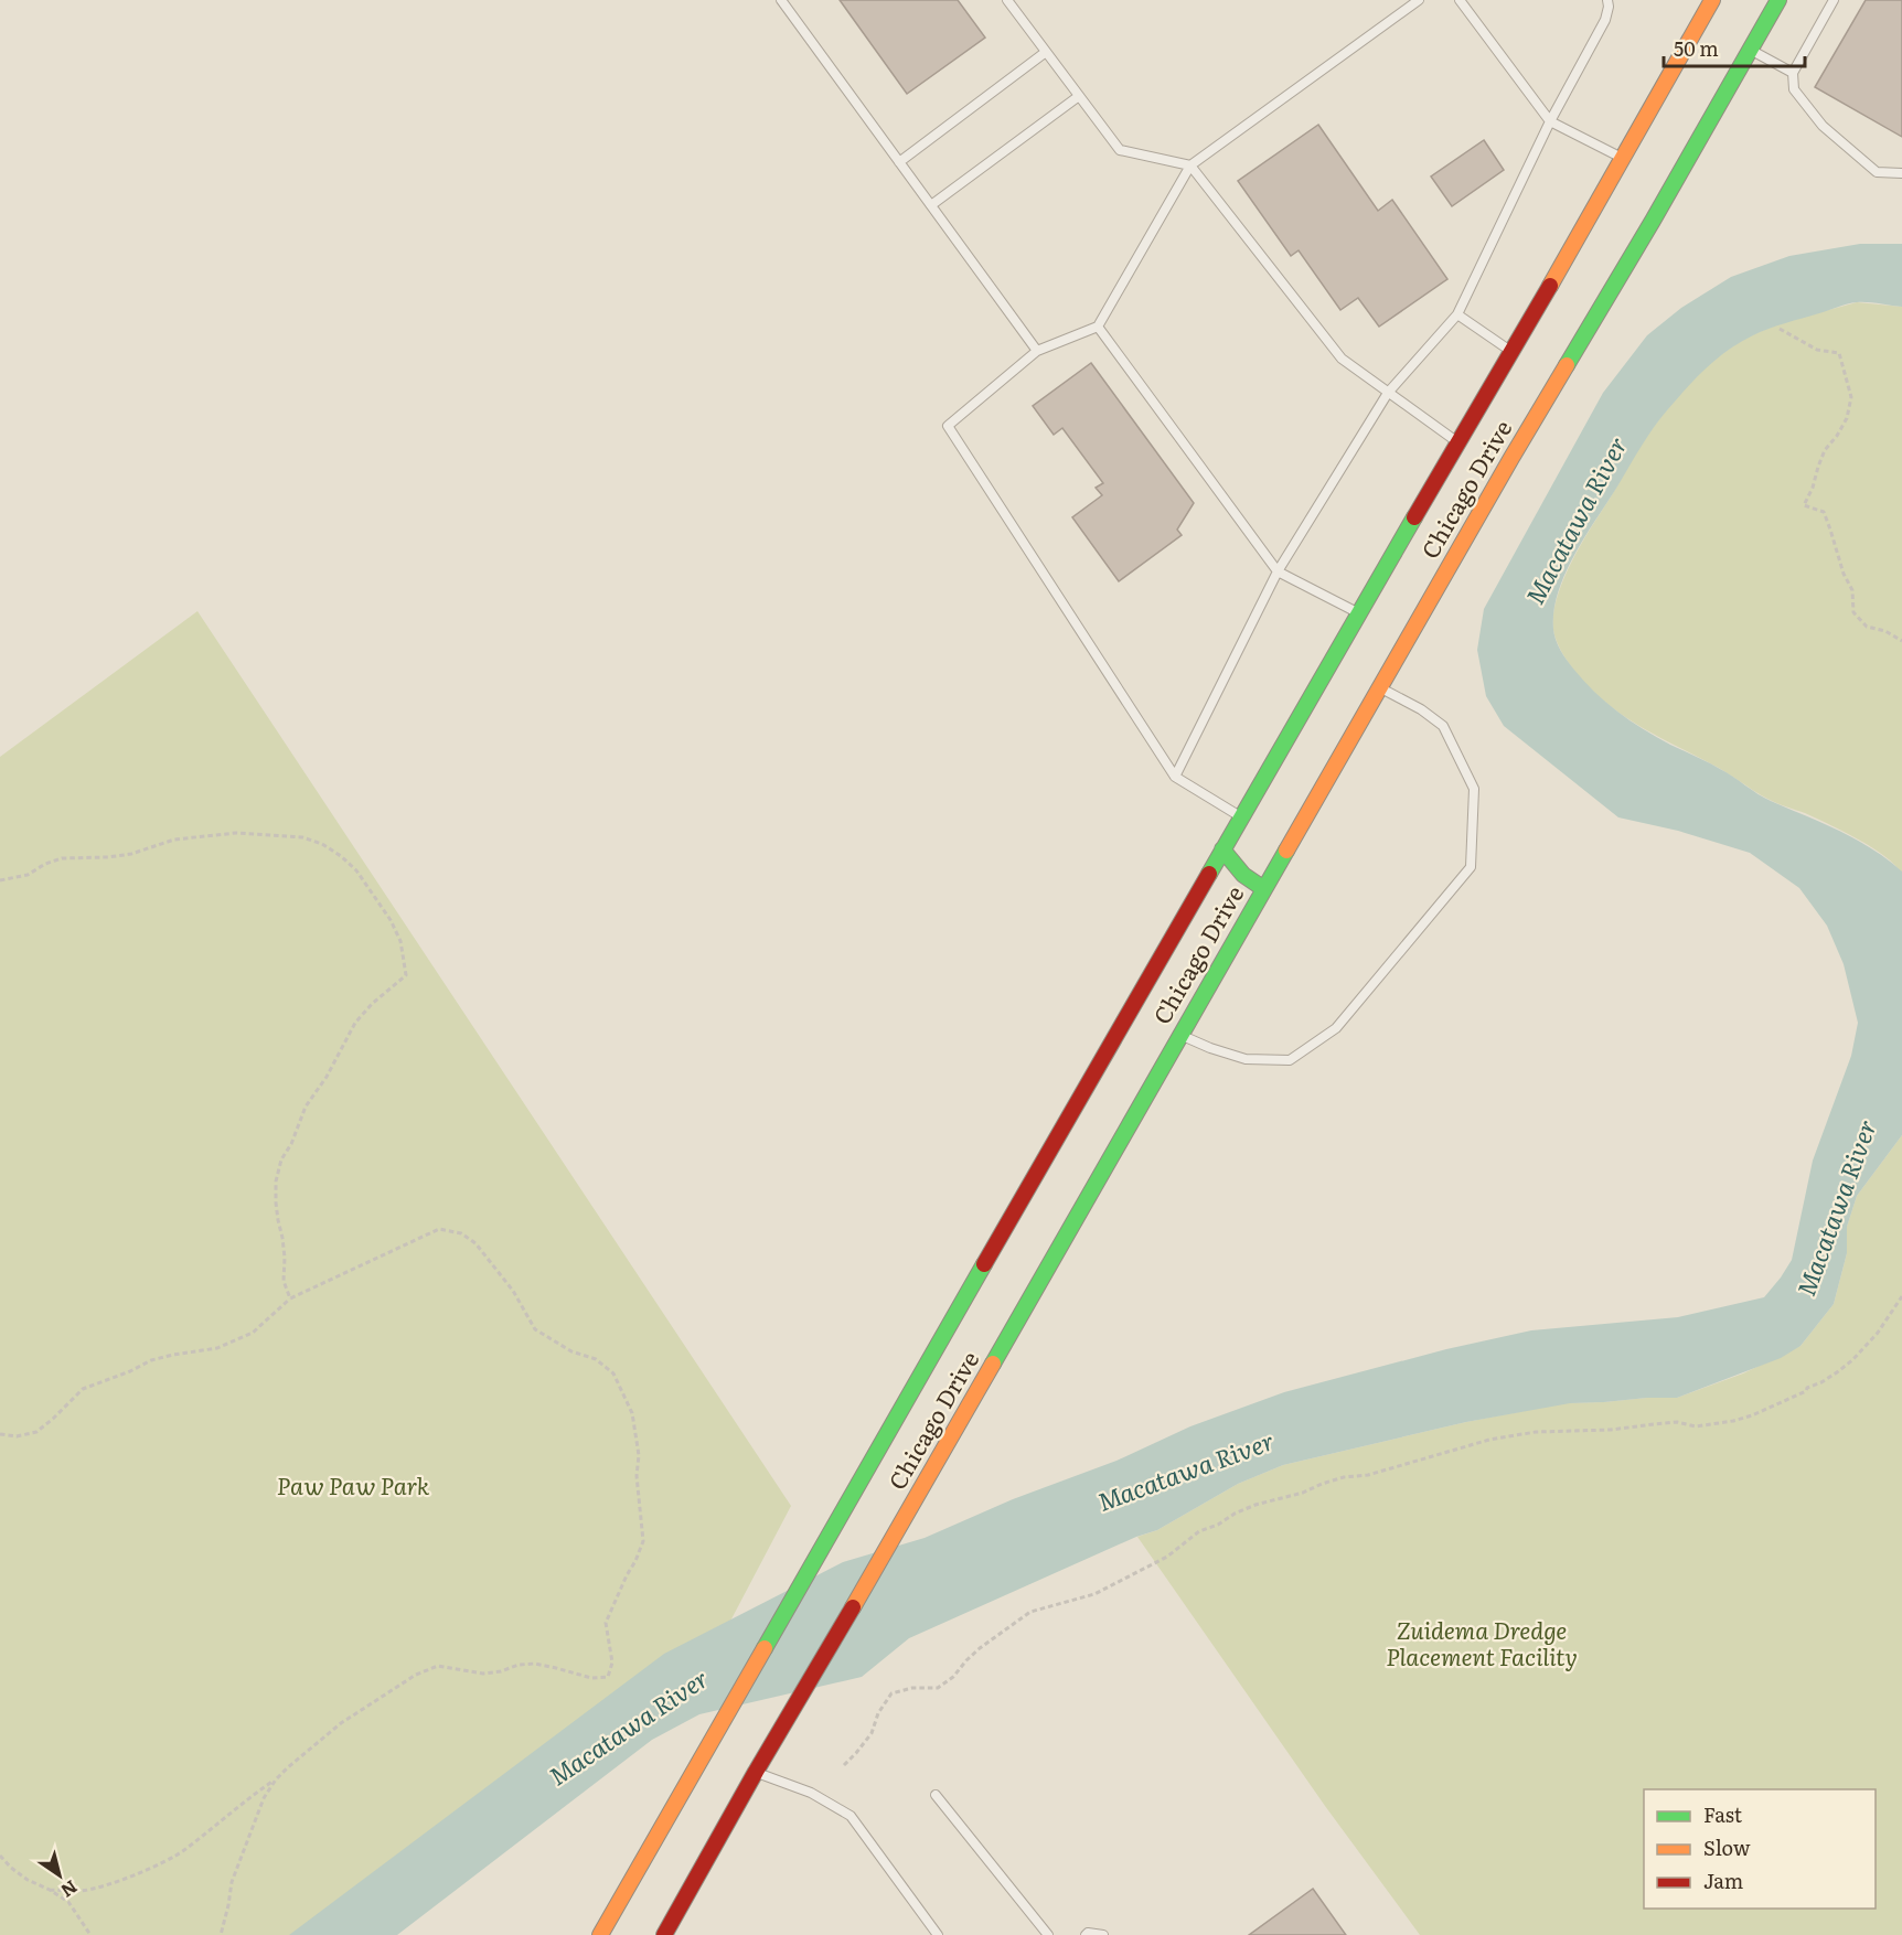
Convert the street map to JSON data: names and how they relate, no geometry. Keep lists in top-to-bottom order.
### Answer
{
  "streets": {
    "main road": ["Chicago Drive"]
  },
  "water": ["Macatawa River"],
  "parks": ["Paw Paw Park", "Zuidema Dredge Placement Facility"],
  "legend": ["Fast", "Slow", "Jam"],
  "scale_bar": "50 m",
  "north": "bottom right"
}
